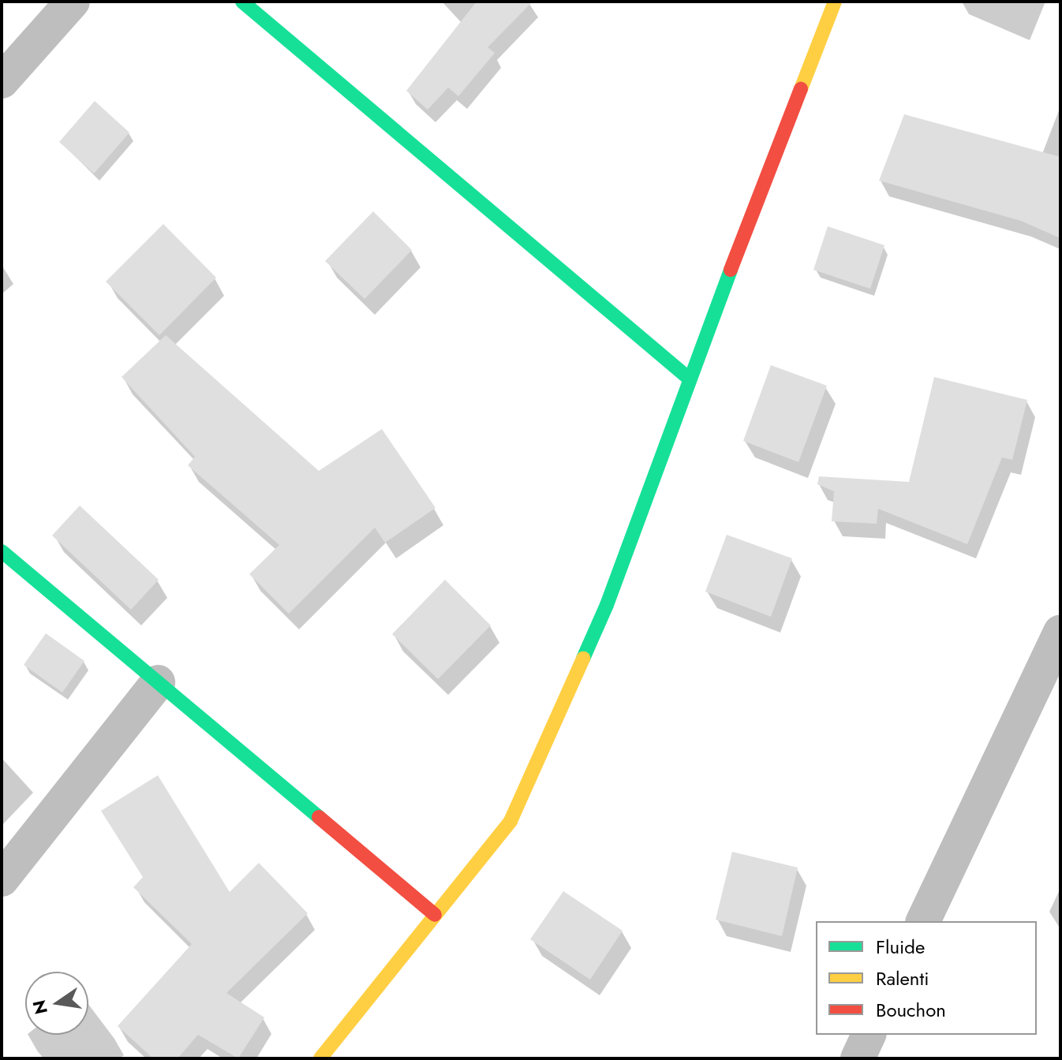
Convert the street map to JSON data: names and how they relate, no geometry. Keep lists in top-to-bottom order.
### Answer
{
  "legend": ["Fluide", "Ralenti", "Bouchon"],
  "north": "left"
}
